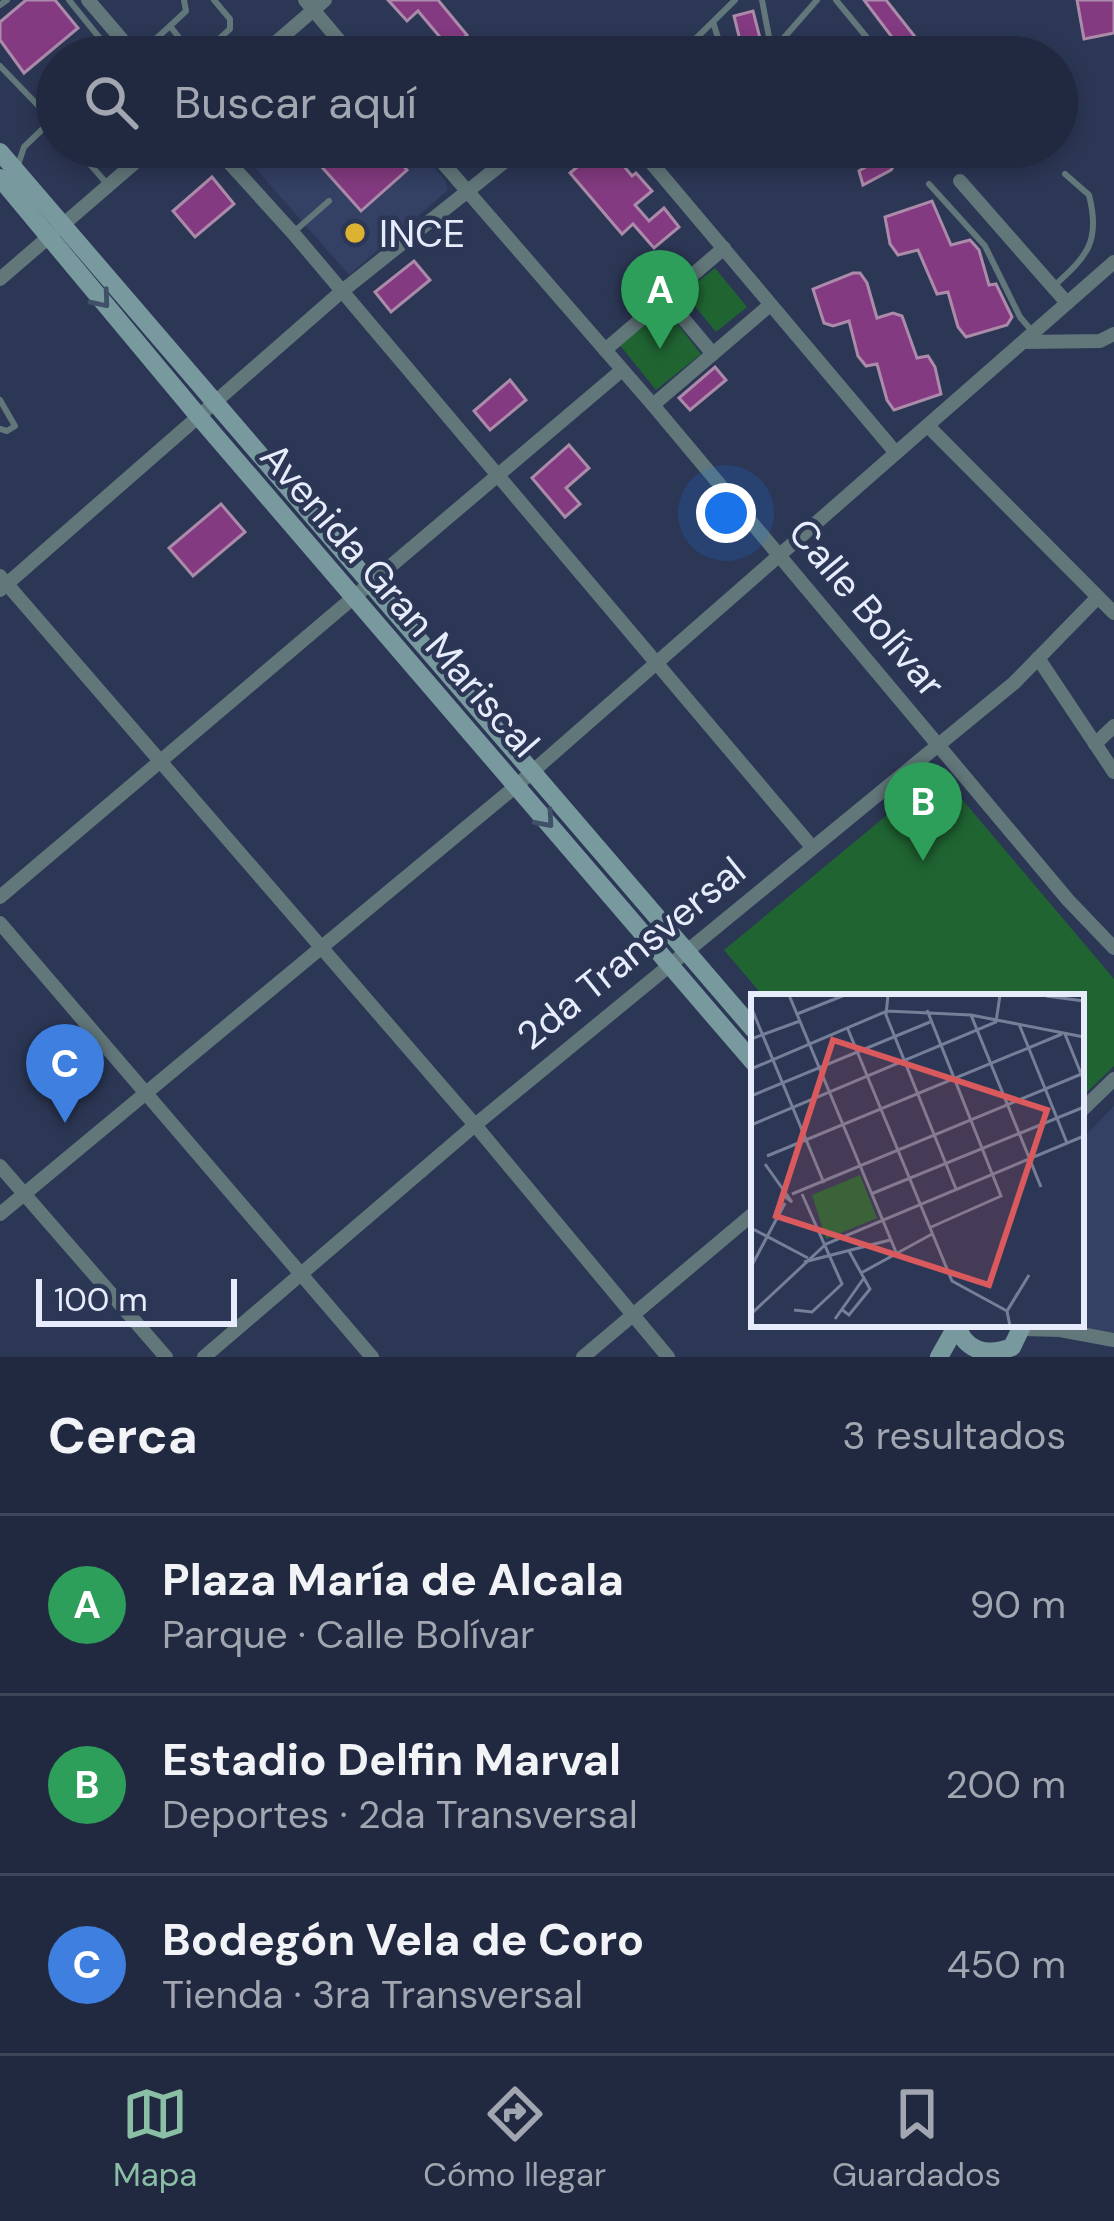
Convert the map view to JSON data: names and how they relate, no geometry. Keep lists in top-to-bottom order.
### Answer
{
  "streets": {
    "street": ["Avenida Gran Mariscal", "Calle Bolívar", "2da Transversal"]
  },
  "crossings": [
    ["Avenida Gran Mariscal", "2da Transversal"],
    ["Calle Bolívar", "2da Transversal"]
  ],
  "places": ["INCE"],
  "scale_bar": "100 m",
  "page": {
    "search": "Buscar aquí",
    "pins": ["A", "B", "C"],
    "scale": "100 m",
    "heading": ["Cerca", "3 resultados"],
    "list": [
      {
        "mark": "A",
        "name": "Plaza María de Alcala",
        "note": "Parque · Calle Bolívar",
        "value": "90 m"
      },
      {
        "mark": "B",
        "name": "Estadio Delfin Marval",
        "note": "Deportes · 2da Transversal",
        "value": "200 m"
      },
      {
        "mark": "C",
        "name": "Bodegón Vela de Coro",
        "note": "Tienda · 3ra Transversal",
        "value": "450 m"
      }
    ],
    "nav": ["Mapa", "Cómo llegar", "Guardados"]
  }
}
